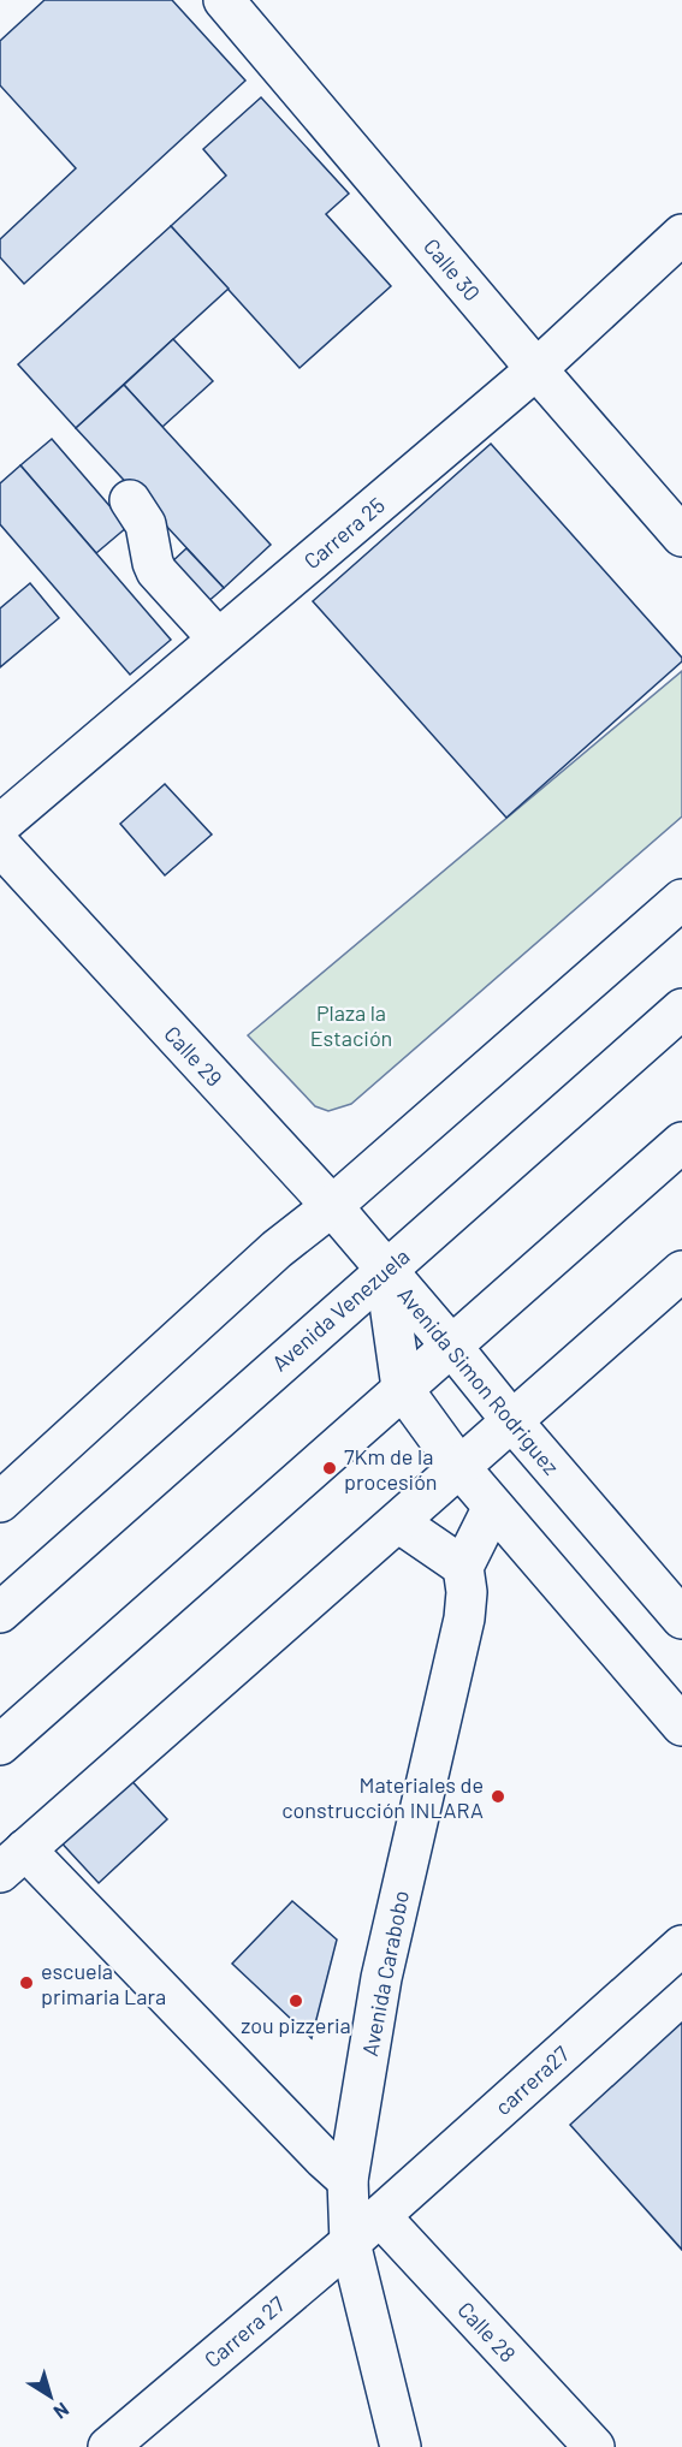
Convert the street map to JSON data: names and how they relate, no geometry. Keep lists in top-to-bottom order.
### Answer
{
  "streets": {
    "street": [
      "Calle 30",
      "Carrera 25",
      "Calle 29",
      "Avenida Venezuela",
      "Avenida Simon Rodriguez",
      "Avenida Carabobo",
      "carrera27",
      "Carrera 27",
      "Calle 28"
    ]
  },
  "crossings": [
    ["Calle 30", "Carrera 25"],
    ["Calle 29", "Avenida Venezuela"],
    ["Calle 29", "Avenida Simon Rodriguez"],
    ["Avenida Venezuela", "Avenida Simon Rodriguez"],
    ["Avenida Carabobo", "Carrera 27"],
    ["carrera27", "Carrera 27"],
    ["carrera27", "Calle 28"],
    ["Carrera 27", "Calle 28"]
  ],
  "parks": ["Plaza la Estación"],
  "places": [
    "7Km de la procesión",
    "Materiales de construcción INLARA",
    "escuela primaria Lara",
    "zou pizzeria"
  ],
  "north": "bottom right"
}
